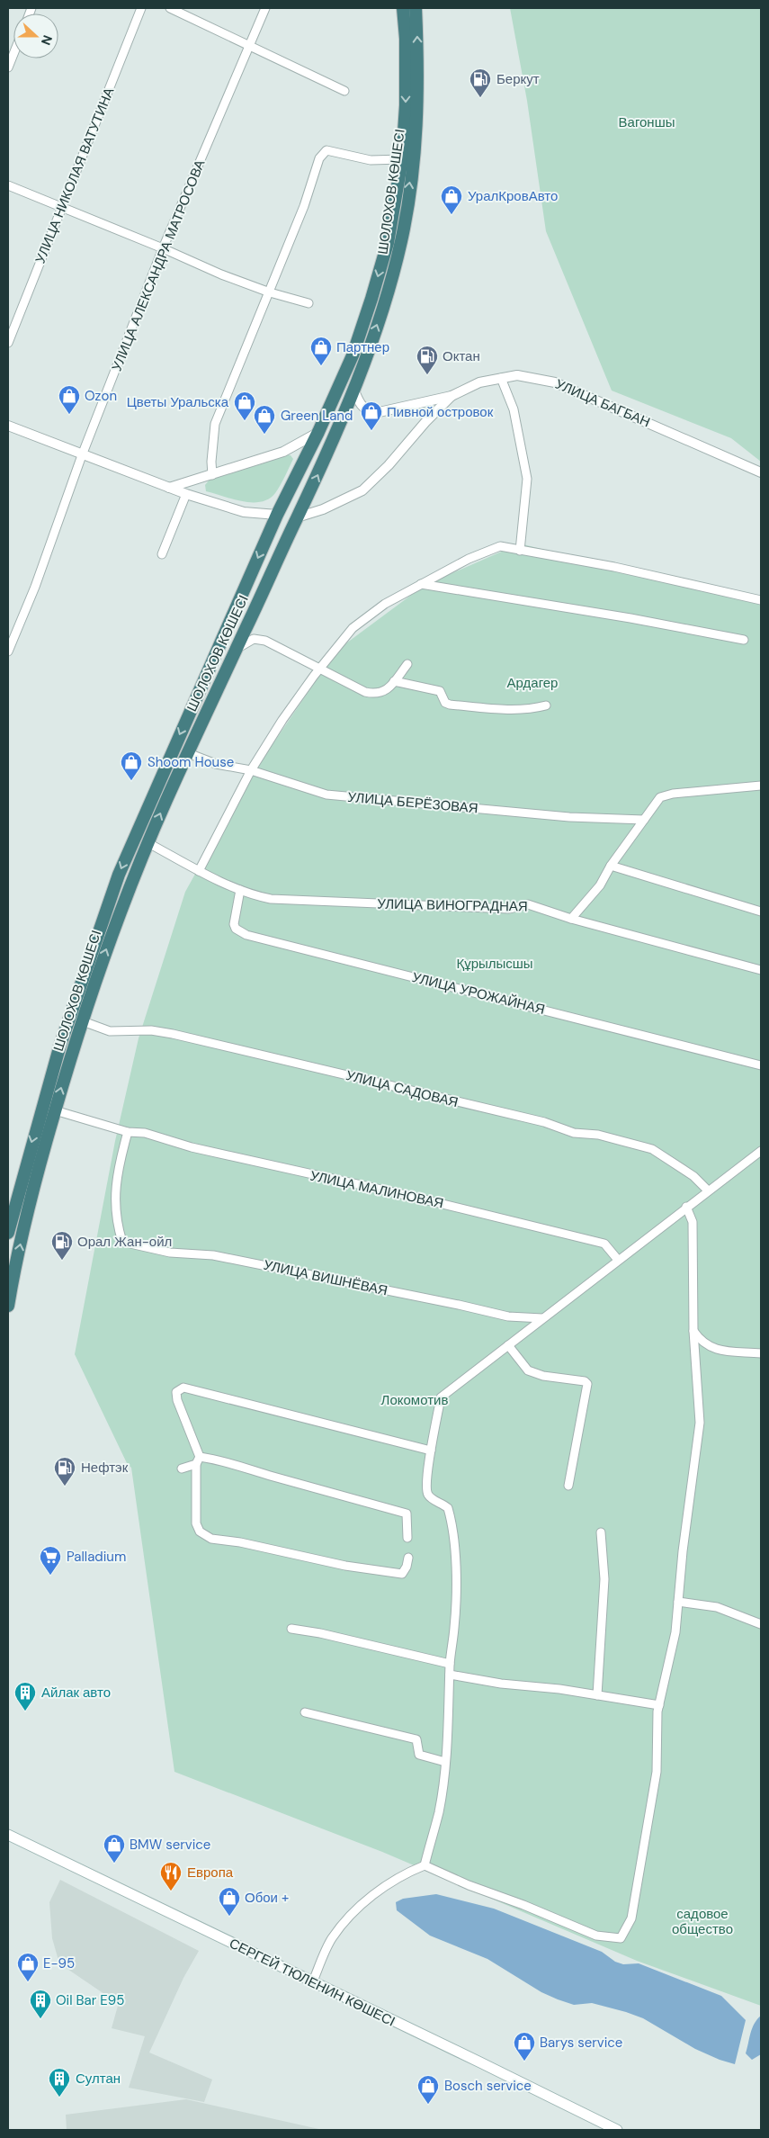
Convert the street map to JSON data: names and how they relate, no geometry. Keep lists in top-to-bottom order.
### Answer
{
  "streets": {
    "highway": ["ШОЛОХОВ КӨШЕСІ"],
    "main road": ["СЕРГЕЙ ТЮЛЕНИН КӨШЕСІ"],
    "street": [
      "УЛИЦА НИКОЛАЯ ВАТУТИНА",
      "УЛИЦА АЛЕКСАНДРА МАТРОСОВА",
      "УЛИЦА БАГБАН",
      "УЛИЦА БЕРЁЗОВАЯ",
      "УЛИЦА ВИНОГРАДНАЯ",
      "УЛИЦА УРОЖАЙНАЯ",
      "УЛИЦА САДОВАЯ",
      "УЛИЦА МАЛИНОВАЯ",
      "УЛИЦА ВИШНЁВАЯ"
    ]
  },
  "crossings": [
    ["ШОЛОХОВ КӨШЕСІ", "УЛИЦА БАГБАН"],
    ["ШОЛОХОВ КӨШЕСІ", "УЛИЦА БЕРЁЗОВАЯ"],
    ["ШОЛОХОВ КӨШЕСІ", "УЛИЦА ВИНОГРАДНАЯ"],
    ["ШОЛОХОВ КӨШЕСІ", "УЛИЦА САДОВАЯ"],
    ["ШОЛОХОВ КӨШЕСІ", "УЛИЦА МАЛИНОВАЯ"],
    ["УЛИЦА ВИНОГРАДНАЯ", "УЛИЦА УРОЖАЙНАЯ"],
    ["УЛИЦА МАЛИНОВАЯ", "УЛИЦА ВИШНЁВАЯ"]
  ],
  "parks": [
    "Вагоншы",
    "Ардагер",
    "Құрылысшы",
    "Локомотив",
    "садовое общество"
  ],
  "places": {
    "fuel station": [
      "Беркут",
      "Октан",
      "Орал Жан-ойл",
      "Нефтэк"
    ],
    "shop": [
      "УралКровАвто",
      "Партнер",
      "Ozon",
      "Цветы Уральска",
      "Пивной островок",
      "Green Land",
      "Shoom House",
      "BMW service",
      "Обои +",
      "E-95",
      "Barys service",
      "Bosch service"
    ],
    "supermarket": ["Palladium"],
    "building": ["Айлак авто", "Oil Bar E95", "Султан"],
    "restaurant": ["Европа"]
  },
  "north": "right"
}
